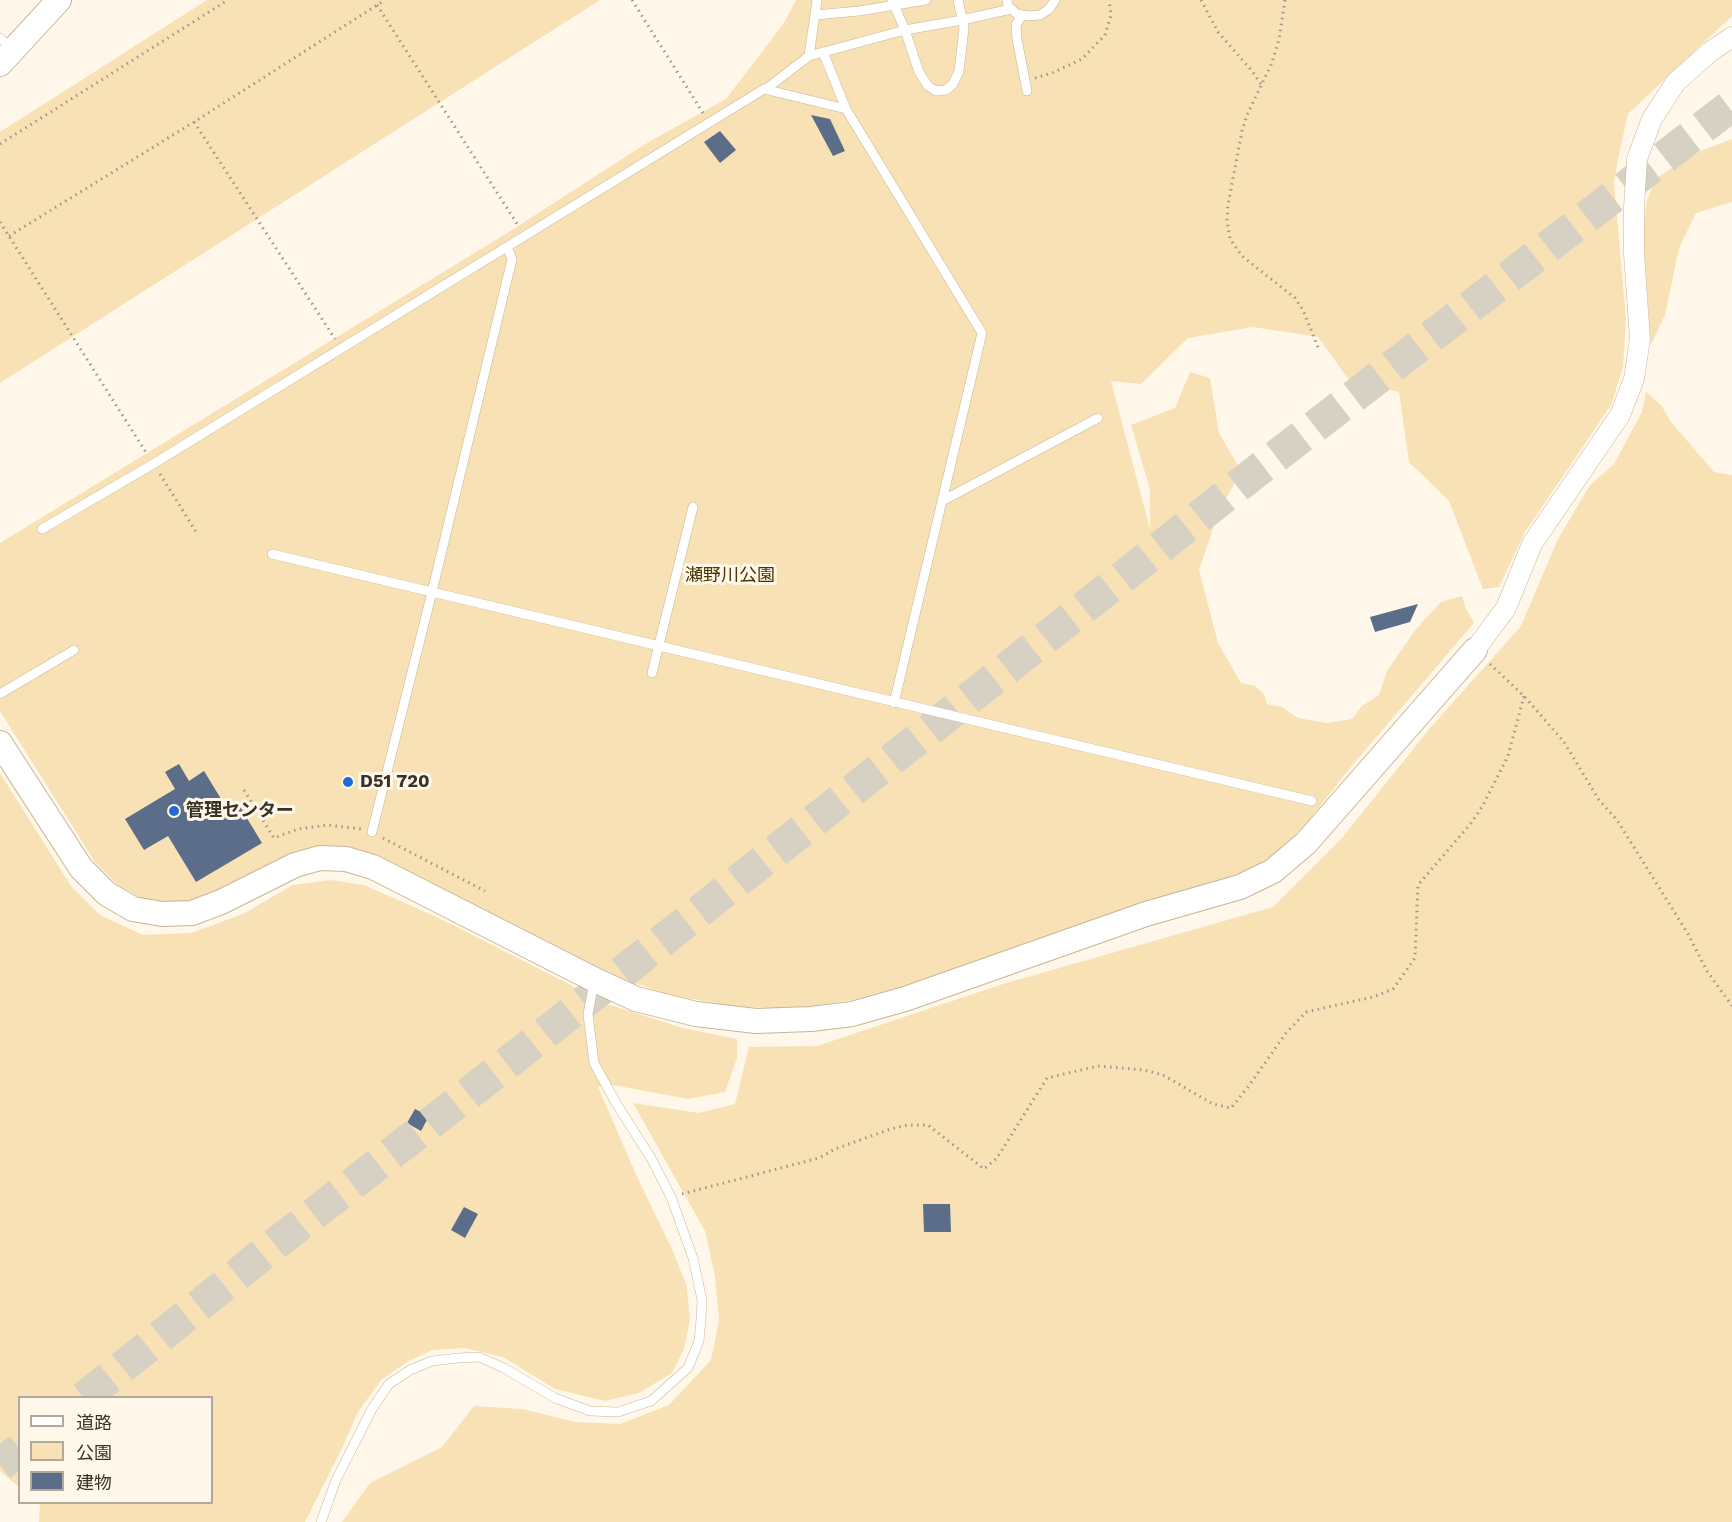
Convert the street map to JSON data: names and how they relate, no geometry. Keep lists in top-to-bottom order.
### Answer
{
  "parks": ["瀬野川公園"],
  "places": ["D51 720", "管理センター"],
  "legend": ["道路", "公園", "建物"]
}
